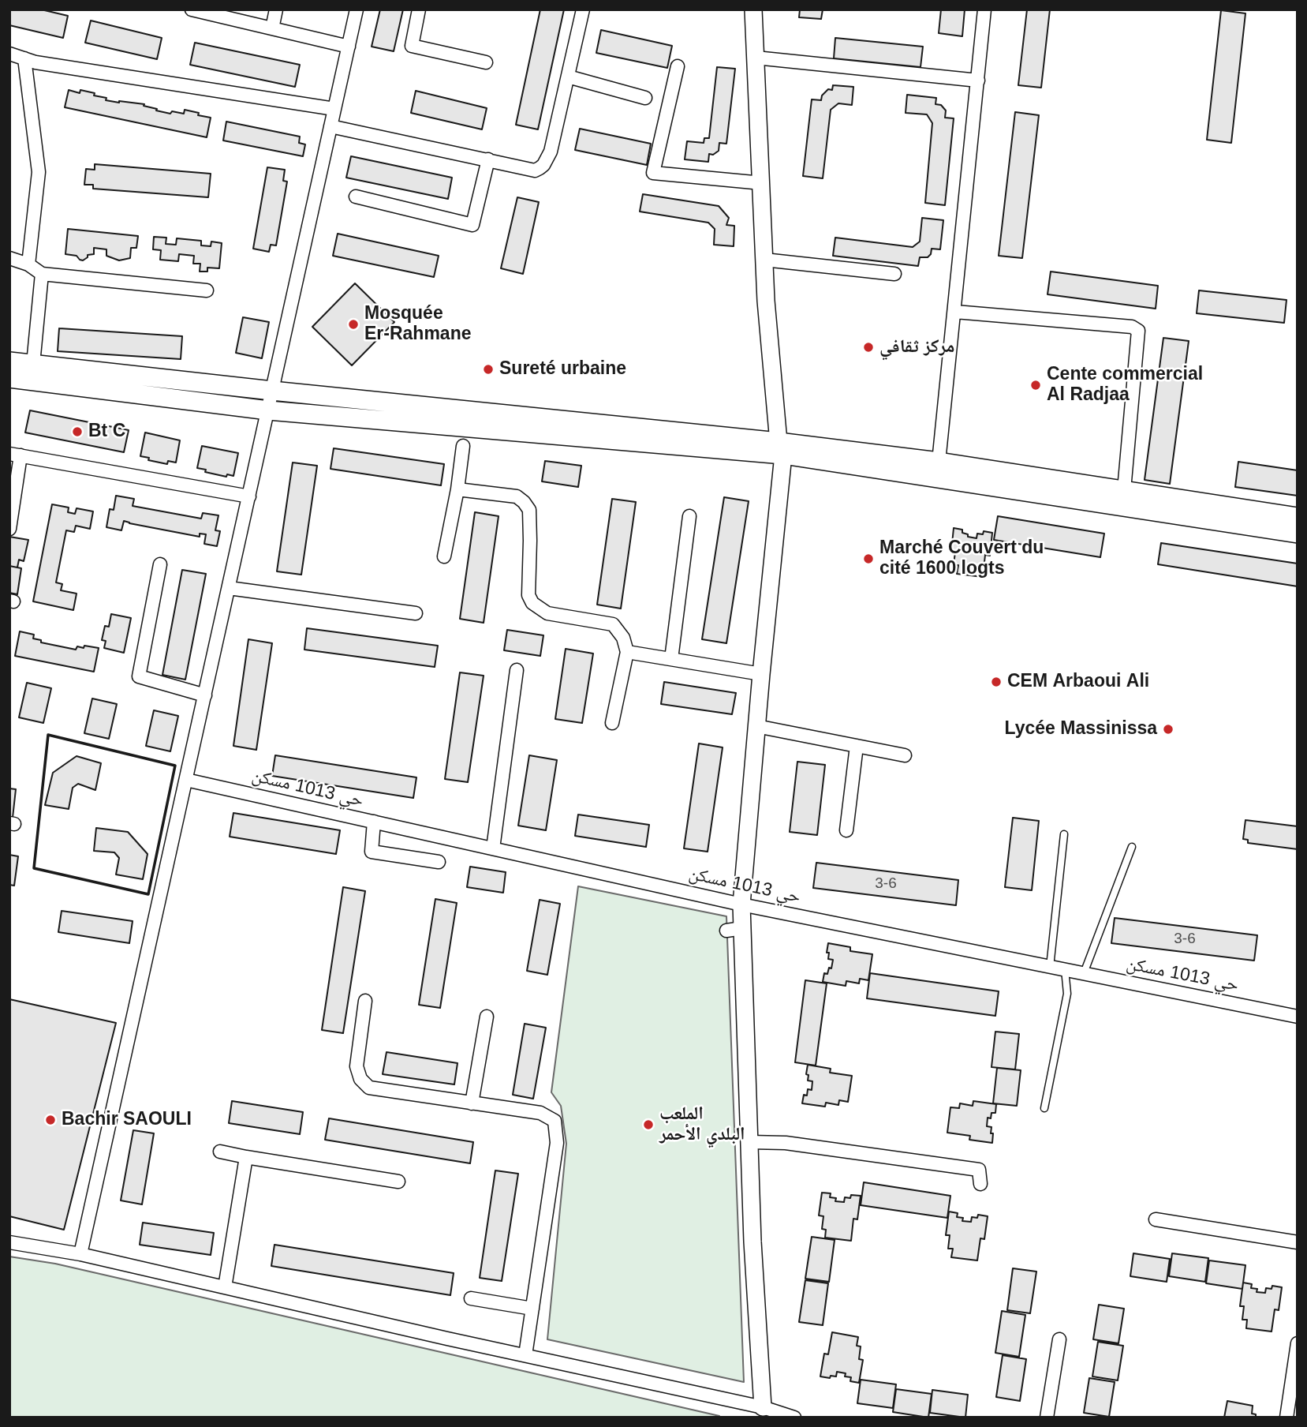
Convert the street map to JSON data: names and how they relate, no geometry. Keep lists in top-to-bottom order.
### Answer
{
  "streets": {
    "street": ["حي 1013 مسكن"]
  },
  "places": [
    "Mosquée Er-Rahmane",
    "مركز ثقافي",
    "Sureté urbaine",
    "Cente commercial Al Radjaa",
    "Bt C",
    "Marché Couvert du cité 1600 logts",
    "CEM Arbaoui Ali",
    "Lycée Massinissa",
    "Bachir SAOULI",
    "الملعب البلدي الأحمر"
  ],
  "house_numbers": ["3-6", "3-6"]
}
